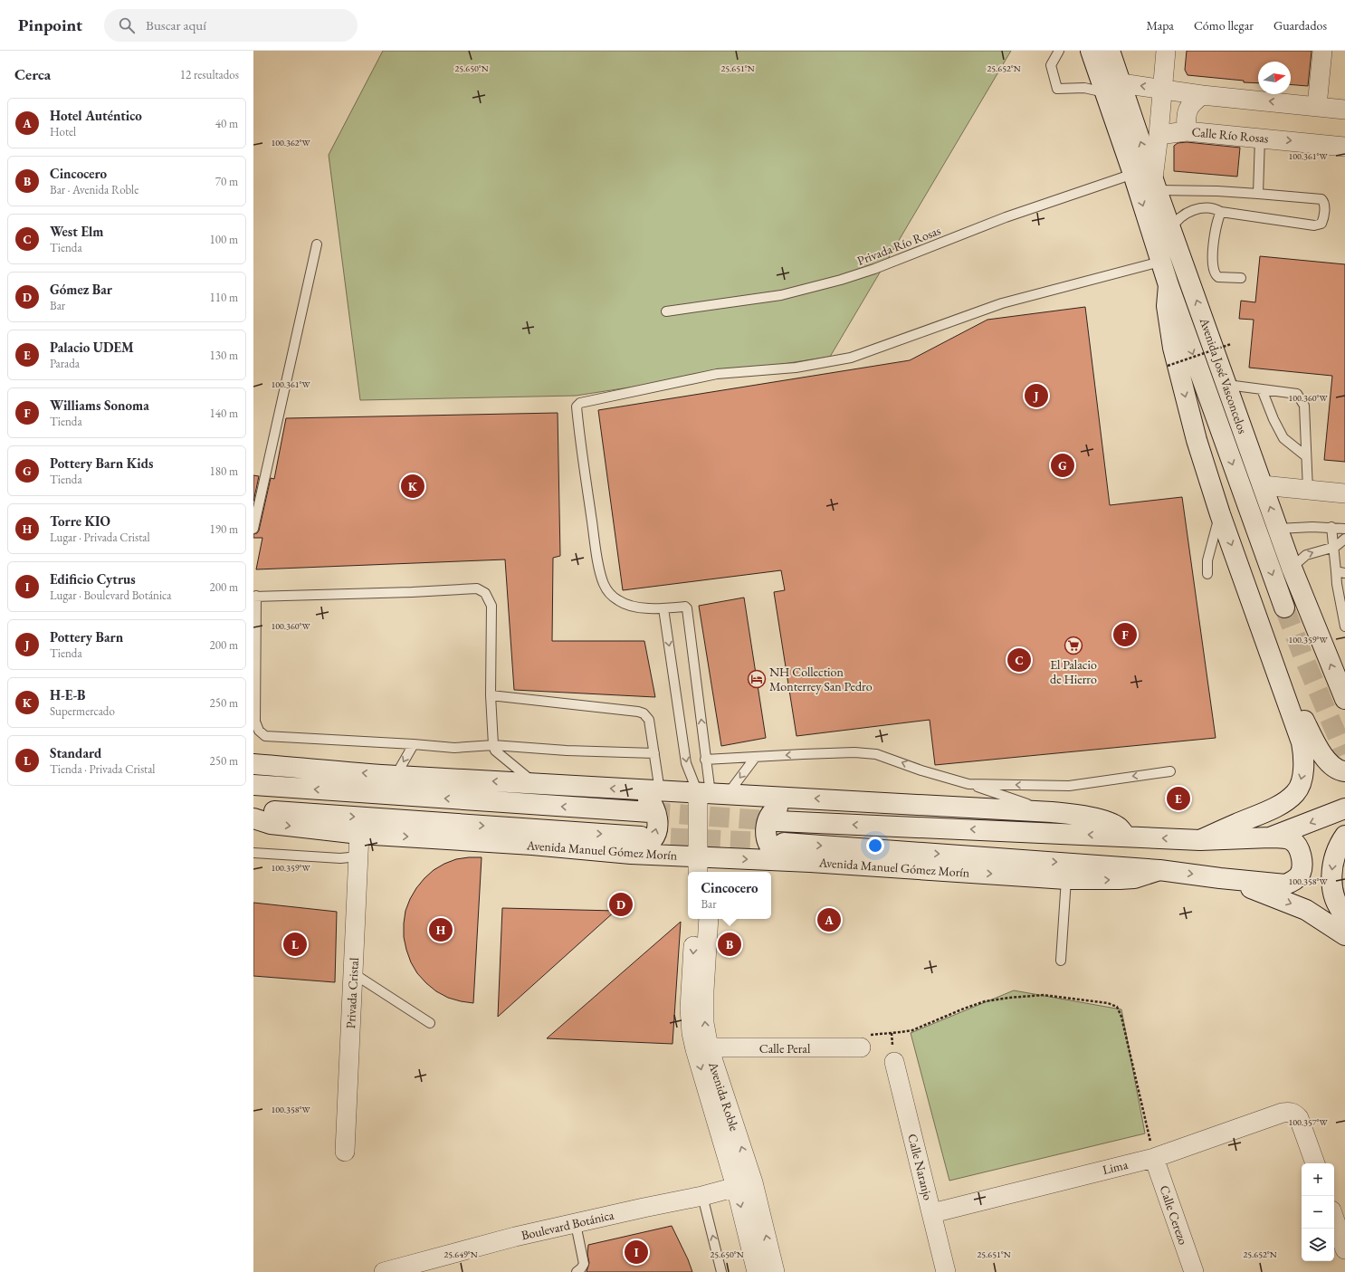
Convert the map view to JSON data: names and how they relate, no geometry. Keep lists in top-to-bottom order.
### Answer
{
  "streets": {
    "main road": ["Avenida José Vasconcelos", "Avenida Manuel Gómez Morín"],
    "street": [
      "Calle Río Rosas",
      "Privada Cristal",
      "Calle Peral",
      "Avenida Roble",
      "Calle Naranjo",
      "Lima",
      "Calle Cerezo",
      "Boulevard Botánica"
    ],
    "lane": ["Privada Río Rosas"]
  },
  "crossings": [
    ["Privada Río Rosas", "Avenida José Vasconcelos"],
    ["Avenida Manuel Gómez Morín", "Privada Cristal"],
    ["Calle Peral", "Avenida Roble"],
    ["Avenida Roble", "Boulevard Botánica"],
    ["Calle Naranjo", "Lima"],
    ["Lima", "Calle Cerezo"]
  ],
  "places": {
    "supermarket": ["El Palacio de Hierro"],
    "hotel": ["NH Collection Monterrey San Pedro"]
  },
  "north": "right",
  "page": {
    "header": "Pinpoint",
    "search": "Buscar aquí",
    "nav": ["Mapa", "Cómo llegar", "Guardados"],
    "heading": ["Cerca", "12 resultados"],
    "list": [
      {
        "mark": "A",
        "name": "Hotel Auténtico",
        "note": "Hotel",
        "value": "40 m"
      },
      {
        "mark": "B",
        "name": "Cincocero",
        "note": "Bar · Avenida Roble",
        "value": "70 m"
      },
      {
        "mark": "C",
        "name": "West Elm",
        "note": "Tienda",
        "value": "100 m"
      },
      {
        "mark": "D",
        "name": "Gómez Bar",
        "note": "Bar",
        "value": "110 m"
      },
      {
        "mark": "E",
        "name": "Palacio UDEM",
        "note": "Parada",
        "value": "130 m"
      },
      {
        "mark": "F",
        "name": "Williams Sonoma",
        "note": "Tienda",
        "value": "140 m"
      },
      {
        "mark": "G",
        "name": "Pottery Barn Kids",
        "note": "Tienda",
        "value": "180 m"
      },
      {
        "mark": "H",
        "name": "Torre KIO",
        "note": "Lugar · Privada Cristal",
        "value": "190 m"
      },
      {
        "mark": "I",
        "name": "Edificio Cytrus",
        "note": "Lugar · Boulevard Botánica",
        "value": "200 m"
      },
      {
        "mark": "J",
        "name": "Pottery Barn",
        "note": "Tienda",
        "value": "200 m"
      },
      {
        "mark": "K",
        "name": "H-E-B",
        "note": "Supermercado",
        "value": "250 m"
      },
      {
        "mark": "L",
        "name": "Standard",
        "note": "Tienda · Privada Cristal",
        "value": "250 m"
      }
    ],
    "pins": [
      "J",
      "G",
      "K",
      "F",
      "C",
      "E",
      "D",
      "A",
      "H",
      "B",
      "L",
      "I"
    ],
    "popup": ["Cincocero", "Bar"],
    "map_buttons": ["+", "−"]
  },
  "coordinates": [
    "25.650°N",
    "25.651°N",
    "25.652°N",
    "100.362°W",
    "100.361°W",
    "100.360°W",
    "100.359°W",
    "100.358°W",
    "100.357°W",
    "25.649°N"
  ]
}
